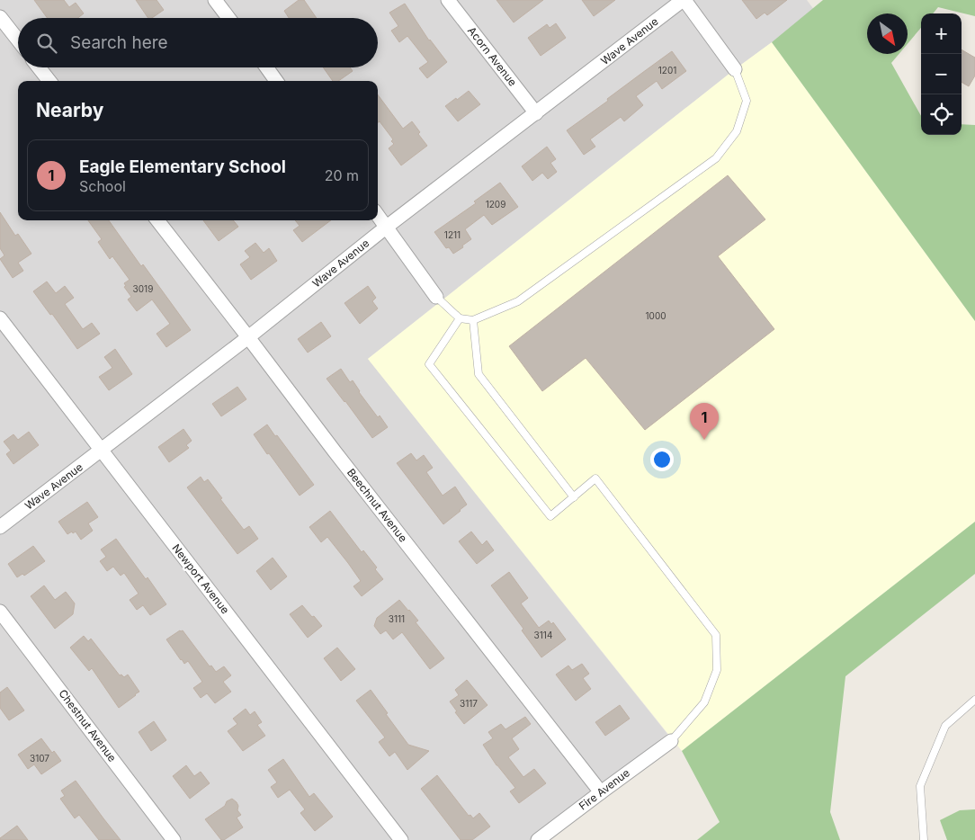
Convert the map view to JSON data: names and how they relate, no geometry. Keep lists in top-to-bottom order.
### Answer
{
  "streets": {
    "street": [
      "Wave Avenue",
      "Acorn Avenue",
      "Beechnut Avenue",
      "Newport Avenue",
      "Chestnut Avenue",
      "Fire Avenue"
    ]
  },
  "crossings": [
    ["Wave Avenue", "Acorn Avenue"],
    ["Wave Avenue", "Beechnut Avenue"],
    ["Wave Avenue", "Newport Avenue"],
    ["Beechnut Avenue", "Fire Avenue"]
  ],
  "house_numbers": [
    "1201",
    "1209",
    "1211",
    "3019",
    "1000",
    "3111",
    "3114",
    "3117",
    "3107"
  ],
  "north": "bottom right",
  "page": {
    "map_buttons": ["+", "−"],
    "search": "Search here",
    "heading": "Nearby",
    "list": [
      {
        "mark": "1",
        "name": "Eagle Elementary School",
        "note": "School",
        "value": "20 m"
      }
    ],
    "pins": "1"
  }
}
